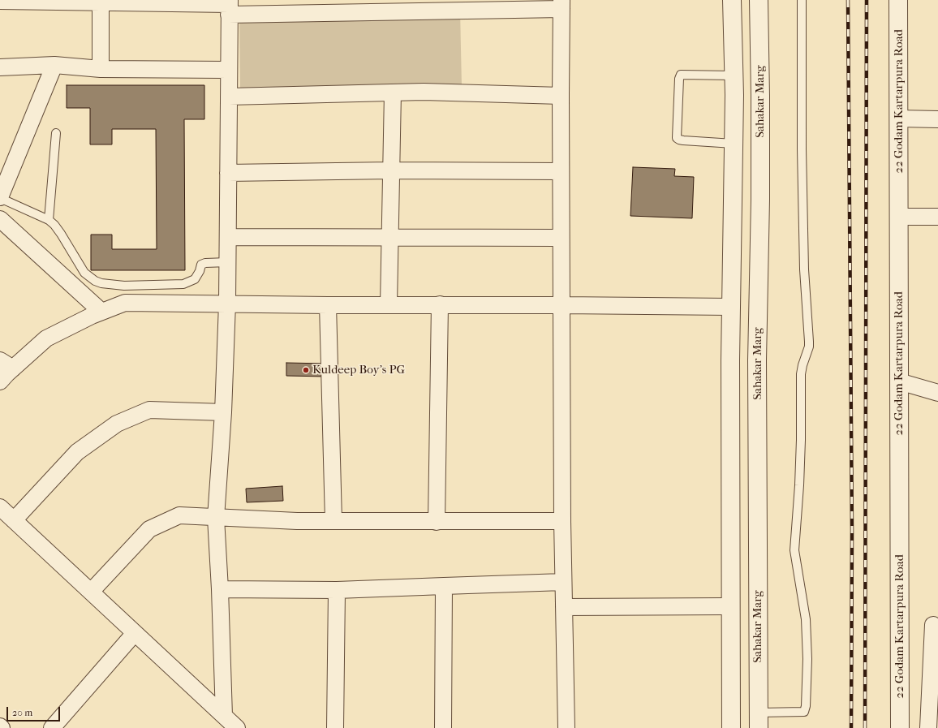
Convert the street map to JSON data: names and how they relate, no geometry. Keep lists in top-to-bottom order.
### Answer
{
  "streets": {
    "street": ["Sahakar Marg", "22 Godam Kartarpura Road"]
  },
  "places": ["Kuldeep Boy's PG"],
  "scale_bar": "20 m"
}
